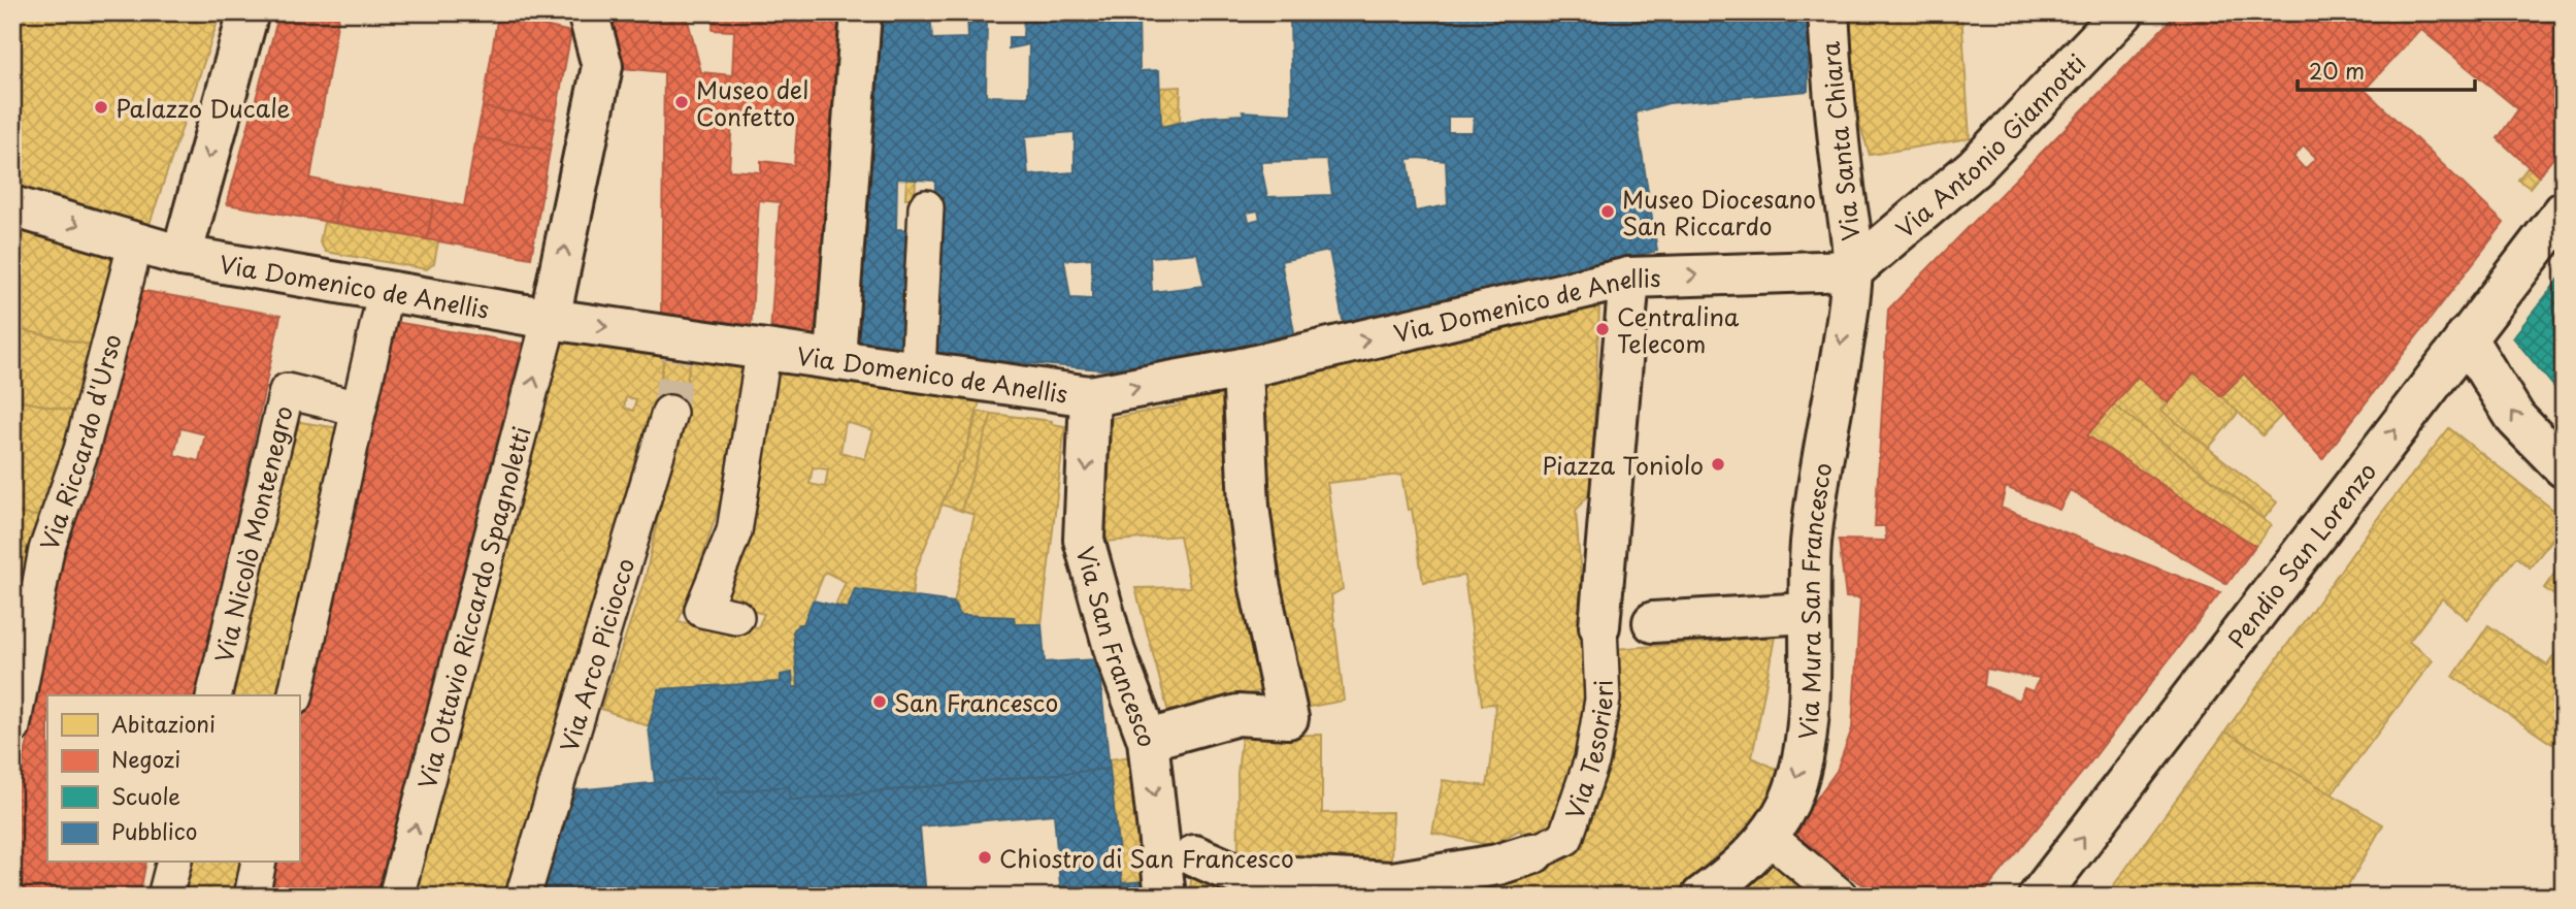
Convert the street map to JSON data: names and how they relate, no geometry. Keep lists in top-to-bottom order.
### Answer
{
  "streets": {
    "street": [
      "Via Santa Chiara",
      "Via Antonio Giannotti",
      "Via Domenico de Anellis",
      "Via Riccardo d'Urso",
      "Via Nicolò Montenegro",
      "Pendio San Lorenzo",
      "Via Mura San Francesco",
      "Via Ottavio Riccardo Spagnoletti",
      "Via San Francesco",
      "Via Arco Piciocco",
      "Via Tesorieri"
    ]
  },
  "crossings": [
    ["Via Santa Chiara", "Via Antonio Giannotti"],
    ["Via Santa Chiara", "Via Domenico de Anellis"],
    ["Via Santa Chiara", "Via Mura San Francesco"],
    ["Via Antonio Giannotti", "Via Domenico de Anellis"],
    ["Via Antonio Giannotti", "Via Mura San Francesco"],
    ["Via Domenico de Anellis", "Via Riccardo d'Urso"],
    ["Via Domenico de Anellis", "Via Mura San Francesco"],
    ["Via Domenico de Anellis", "Via Ottavio Riccardo Spagnoletti"],
    ["Via Domenico de Anellis", "Via San Francesco"],
    ["Via Domenico de Anellis", "Via Tesorieri"]
  ],
  "one_way": [
    "Via Domenico de Anellis",
    "Pendio San Lorenzo",
    "Via Mura San Francesco",
    "Via San Francesco"
  ],
  "places": [
    "Museo del Confetto",
    "Palazzo Ducale",
    "Museo Diocesano San Riccardo",
    "Centralina Telecom",
    "Piazza Toniolo",
    "San Francesco",
    "Chiostro di San Francesco"
  ],
  "legend": [
    "Abitazioni",
    "Negozi",
    "Scuole",
    "Pubblico"
  ],
  "scale_bar": "20 m"
}
